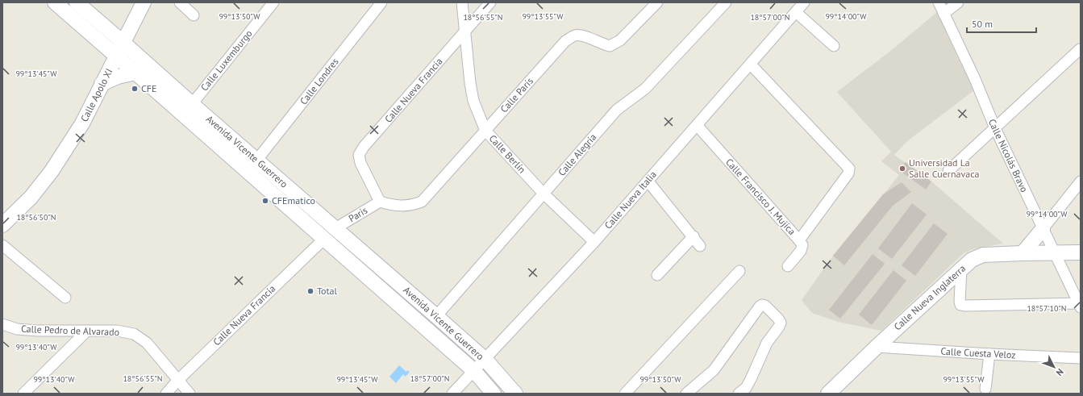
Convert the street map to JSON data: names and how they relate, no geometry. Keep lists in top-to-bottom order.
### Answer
{
  "streets": {
    "main road": ["Calle Apolo XI", "Avenida Vicente Guerrero", "Calle Nueva Inglaterra"],
    "street": [
      "Calle Luxemburgo",
      "Calle Londres",
      "Calle Nueva Francia",
      "Calle París",
      "Calle Berlín",
      "Calle Alegría",
      "Calle Nicolás Bravo",
      "Calle Francisco J. Mujica",
      "Calle Nueva Italia",
      "Paris",
      "Calle Pedro de Alvarado",
      "Calle Cuesta Veloz"
    ]
  },
  "crossings": [
    ["Calle Luxemburgo", "Avenida Vicente Guerrero"],
    ["Calle Londres", "Avenida Vicente Guerrero"],
    ["Calle Nueva Francia", "Calle París"],
    ["Calle Nueva Francia", "Avenida Vicente Guerrero"],
    ["Calle Nueva Francia", "Calle Berlín"],
    ["Calle Nueva Francia", "Paris"],
    ["Calle Nueva Francia", "Calle Pedro de Alvarado"],
    ["Calle Apolo XI", "Avenida Vicente Guerrero"],
    ["Calle París", "Calle Berlín"],
    ["Calle París", "Paris"],
    ["Avenida Vicente Guerrero", "Calle Alegría"],
    ["Avenida Vicente Guerrero", "Calle Nueva Italia"],
    ["Avenida Vicente Guerrero", "Paris"],
    ["Calle Berlín", "Calle Alegría"],
    ["Calle Berlín", "Calle Nueva Italia"],
    ["Calle Nicolás Bravo", "Calle Nueva Inglaterra"],
    ["Calle Francisco J. Mujica", "Calle Nueva Italia"],
    ["Calle Nueva Inglaterra", "Calle Cuesta Veloz"]
  ],
  "places": [
    "CFE",
    "Universidad La Salle Cuernavaca",
    "CFEmatico",
    "Total"
  ],
  "scale_bar": "50 m",
  "north": "bottom right",
  "coordinates": [
    "99°13'55\"W",
    "99°14'00\"W",
    "99°13'50\"W",
    "18°56'55\"N",
    "18°57'00\"N",
    "99°13'45\"W",
    "18°56'50\"N",
    "18°57'10\"N",
    "99°13'40\"W"
  ]
}
